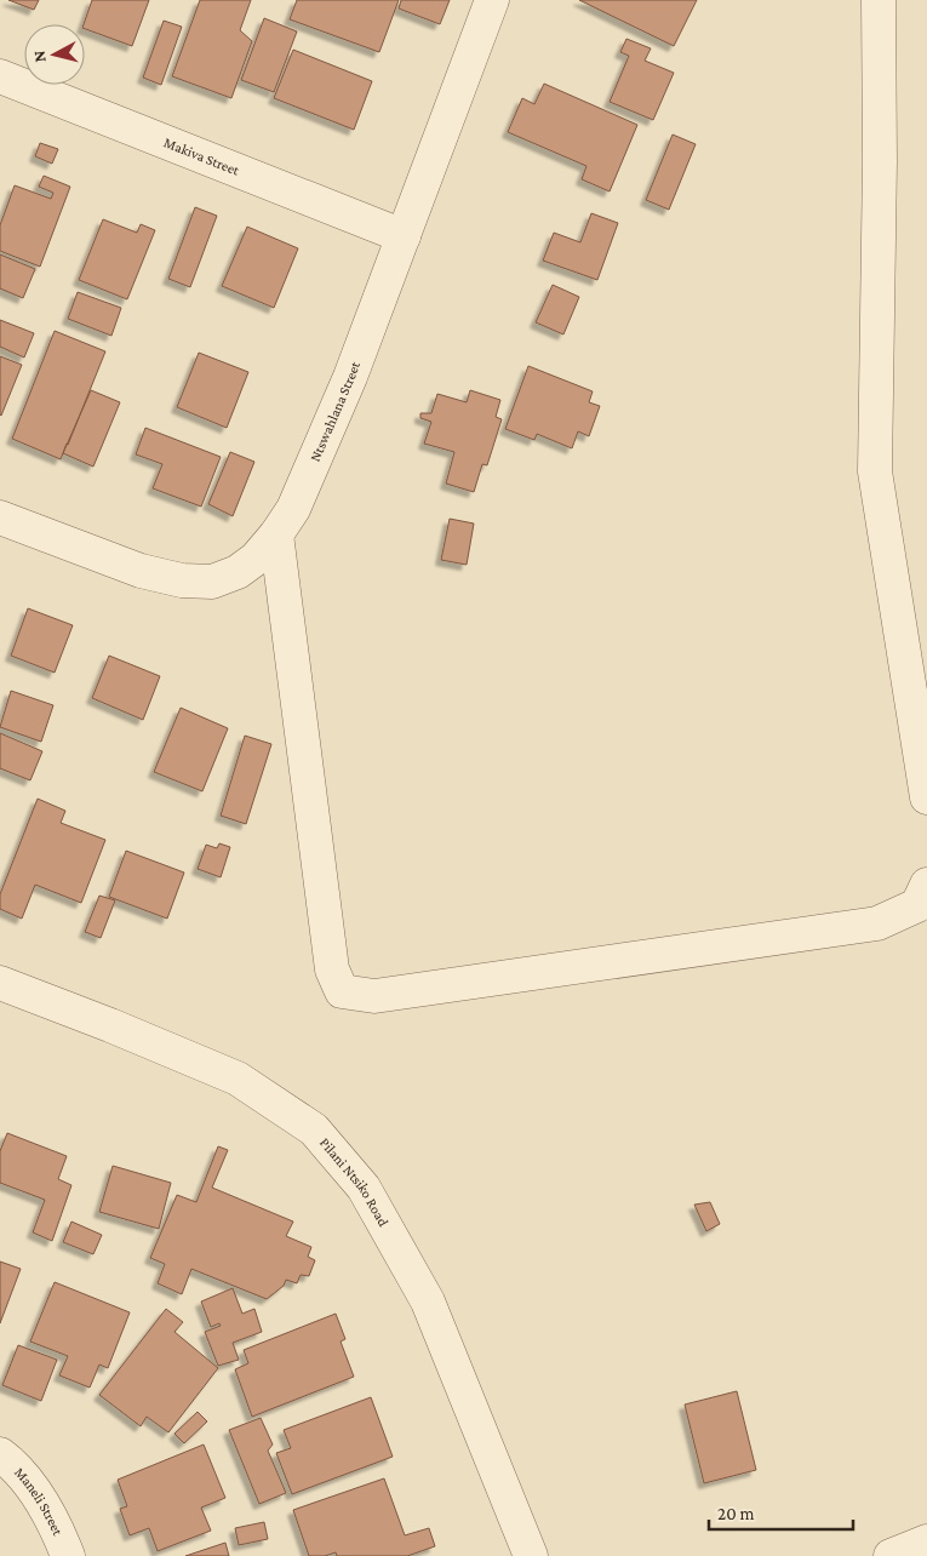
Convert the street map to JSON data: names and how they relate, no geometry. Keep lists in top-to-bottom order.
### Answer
{
  "streets": {
    "street": [
      "Makiva Street",
      "Ntswahlana Street",
      "Pilani Ntsiko Road",
      "Maneli Street"
    ]
  },
  "crossings": [
    ["Makiva Street", "Ntswahlana Street"]
  ],
  "scale_bar": "20 m",
  "north": "left"
}
